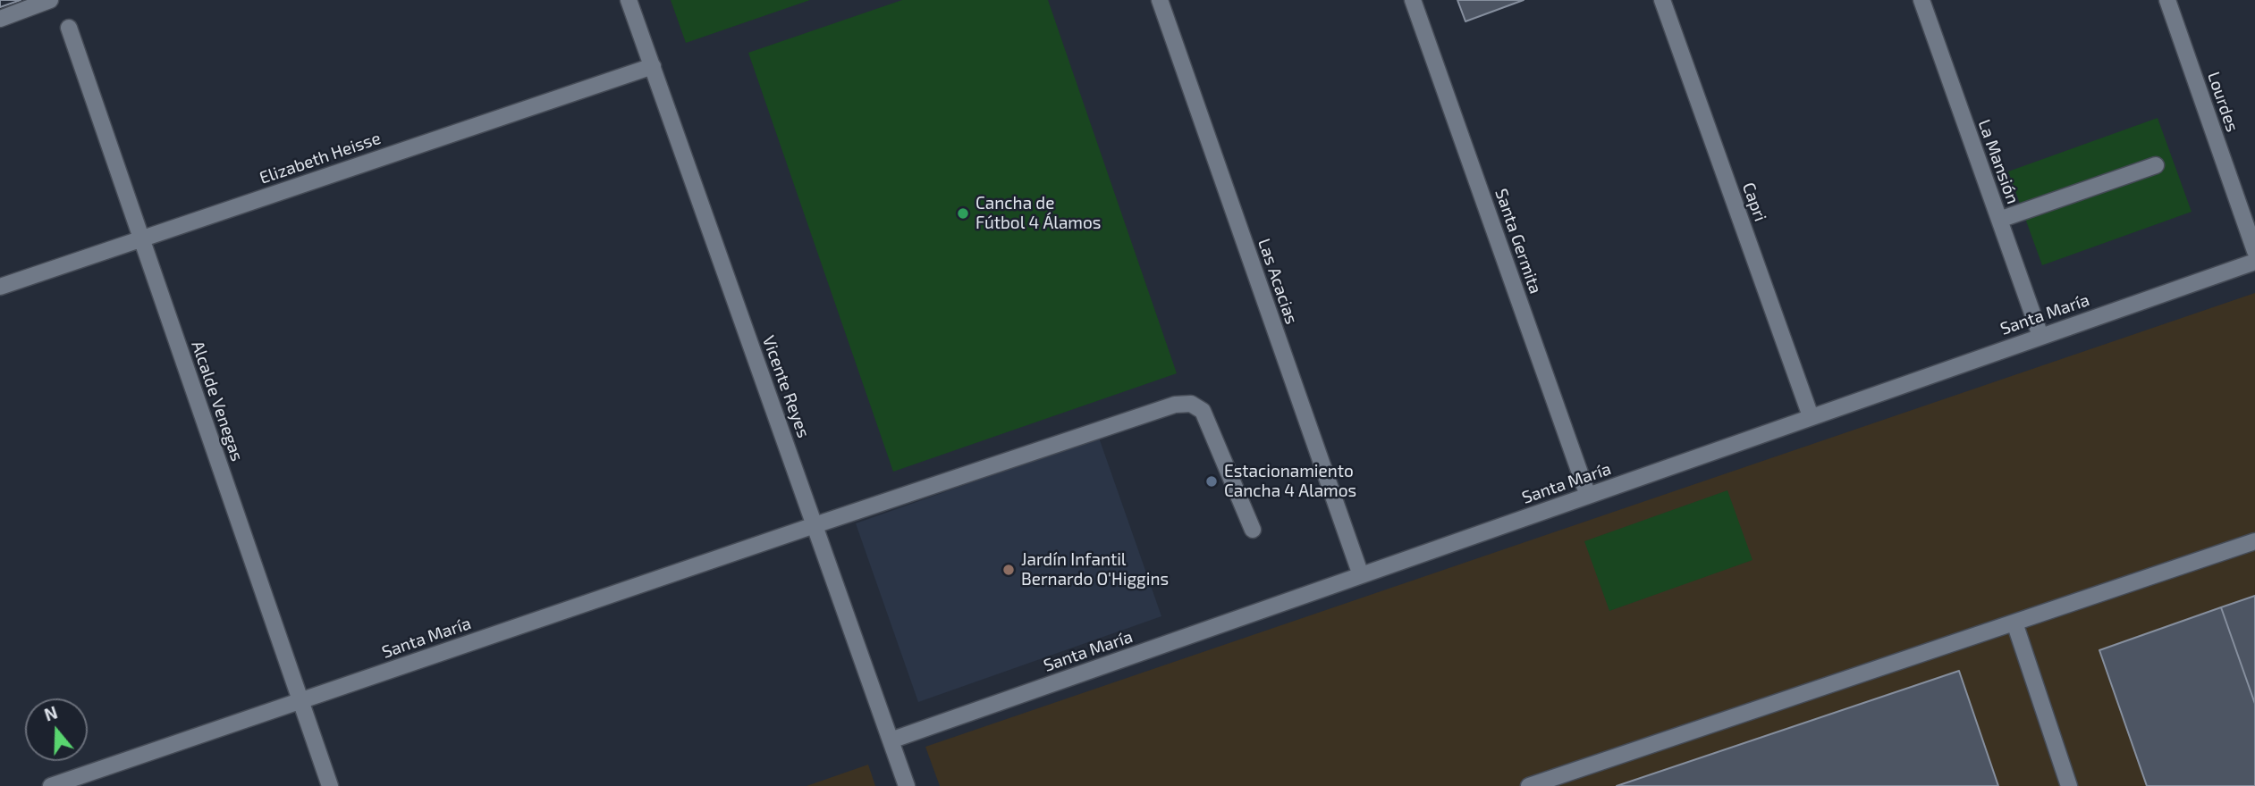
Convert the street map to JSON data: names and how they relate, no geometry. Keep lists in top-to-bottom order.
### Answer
{
  "streets": {
    "street": [
      "Lourdes",
      "Elizabeth Heisse",
      "La Mansión",
      "Capri",
      "Santa Germita",
      "Las Acacias",
      "Santa María",
      "Vicente Reyes",
      "Alcalde Venegas"
    ]
  },
  "crossings": [
    ["Elizabeth Heisse", "Vicente Reyes"],
    ["Elizabeth Heisse", "Alcalde Venegas"],
    ["La Mansión", "Santa María"],
    ["Capri", "Santa María"],
    ["Santa Germita", "Santa María"],
    ["Las Acacias", "Santa María"],
    ["Santa María", "Vicente Reyes"],
    ["Santa María", "Alcalde Venegas"]
  ],
  "places": ["Cancha de Fútbol 4 Álamos", "Estacionamiento Cancha 4 Alamos", "Jardín Infantil Bernardo O'Higgins"],
  "north": "top"
}
